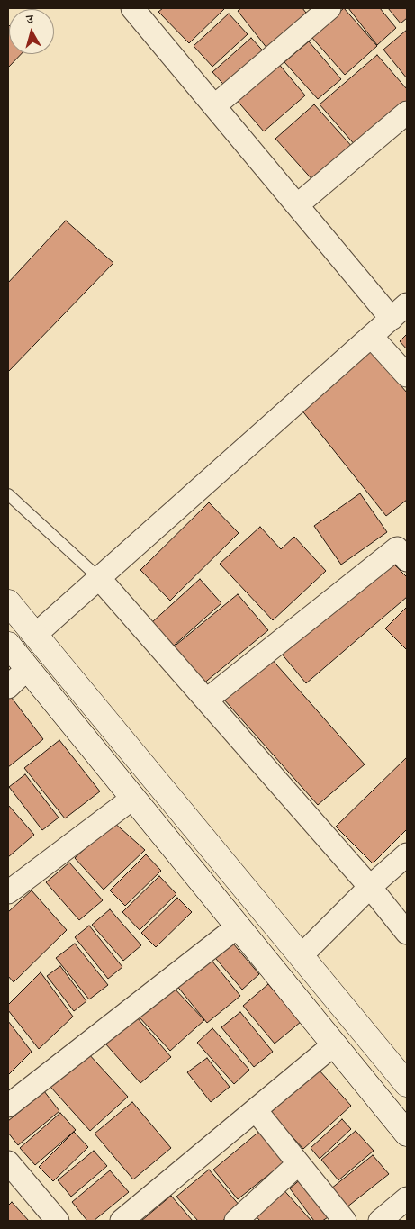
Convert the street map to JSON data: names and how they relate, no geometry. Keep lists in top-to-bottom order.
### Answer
{
  "north": "top"
}
